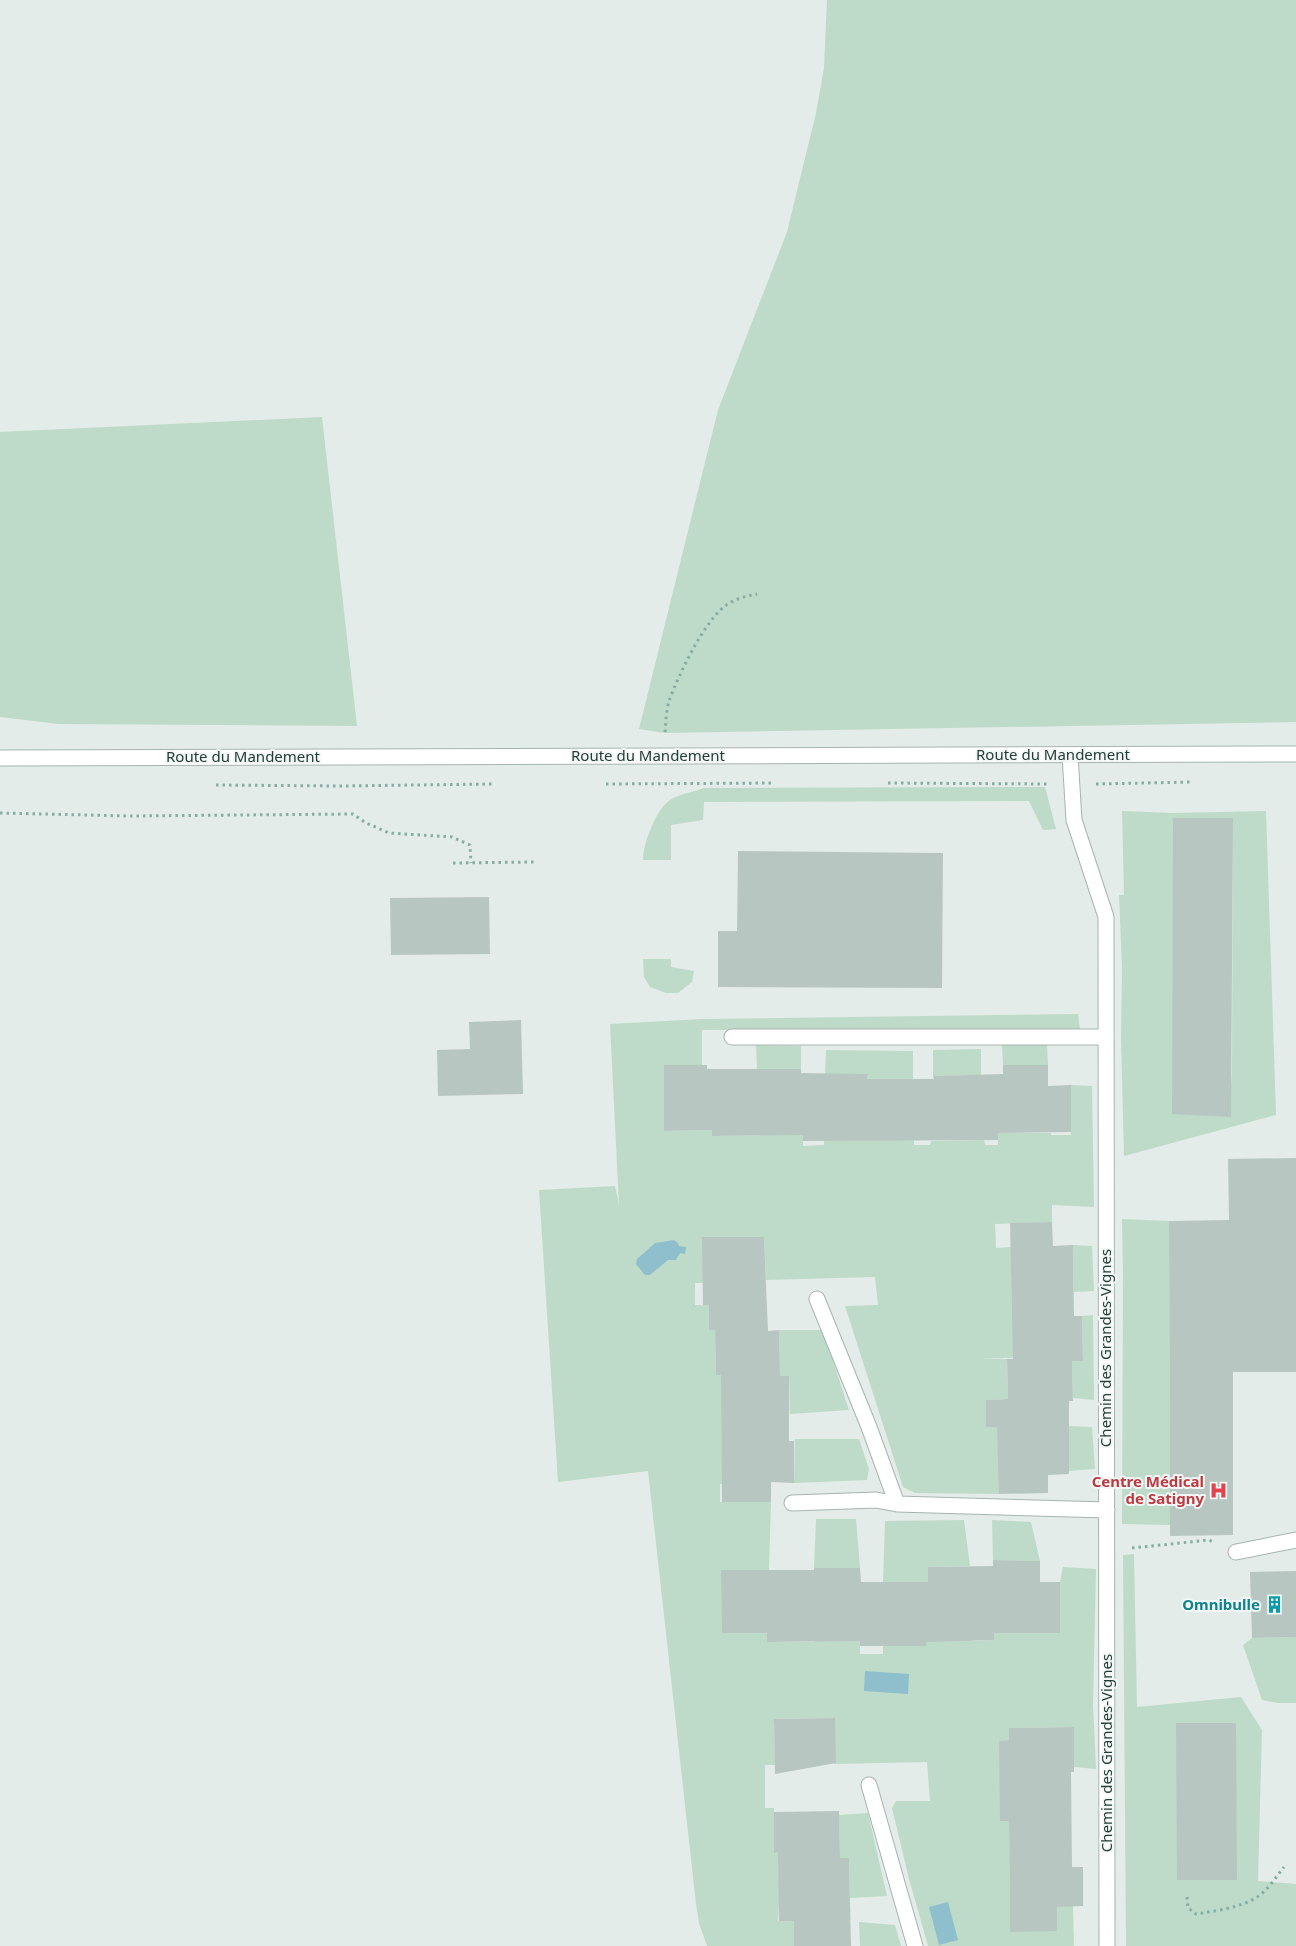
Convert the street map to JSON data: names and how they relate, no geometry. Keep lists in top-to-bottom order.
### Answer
{
  "streets": {
    "street": ["Route du Mandement", "Chemin des Grandes-Vignes"]
  },
  "crossings": [
    ["Route du Mandement", "Chemin des Grandes-Vignes"]
  ],
  "places": {
    "hospital": ["Centre Médical de Satigny"],
    "building": ["Omnibulle"]
  }
}
